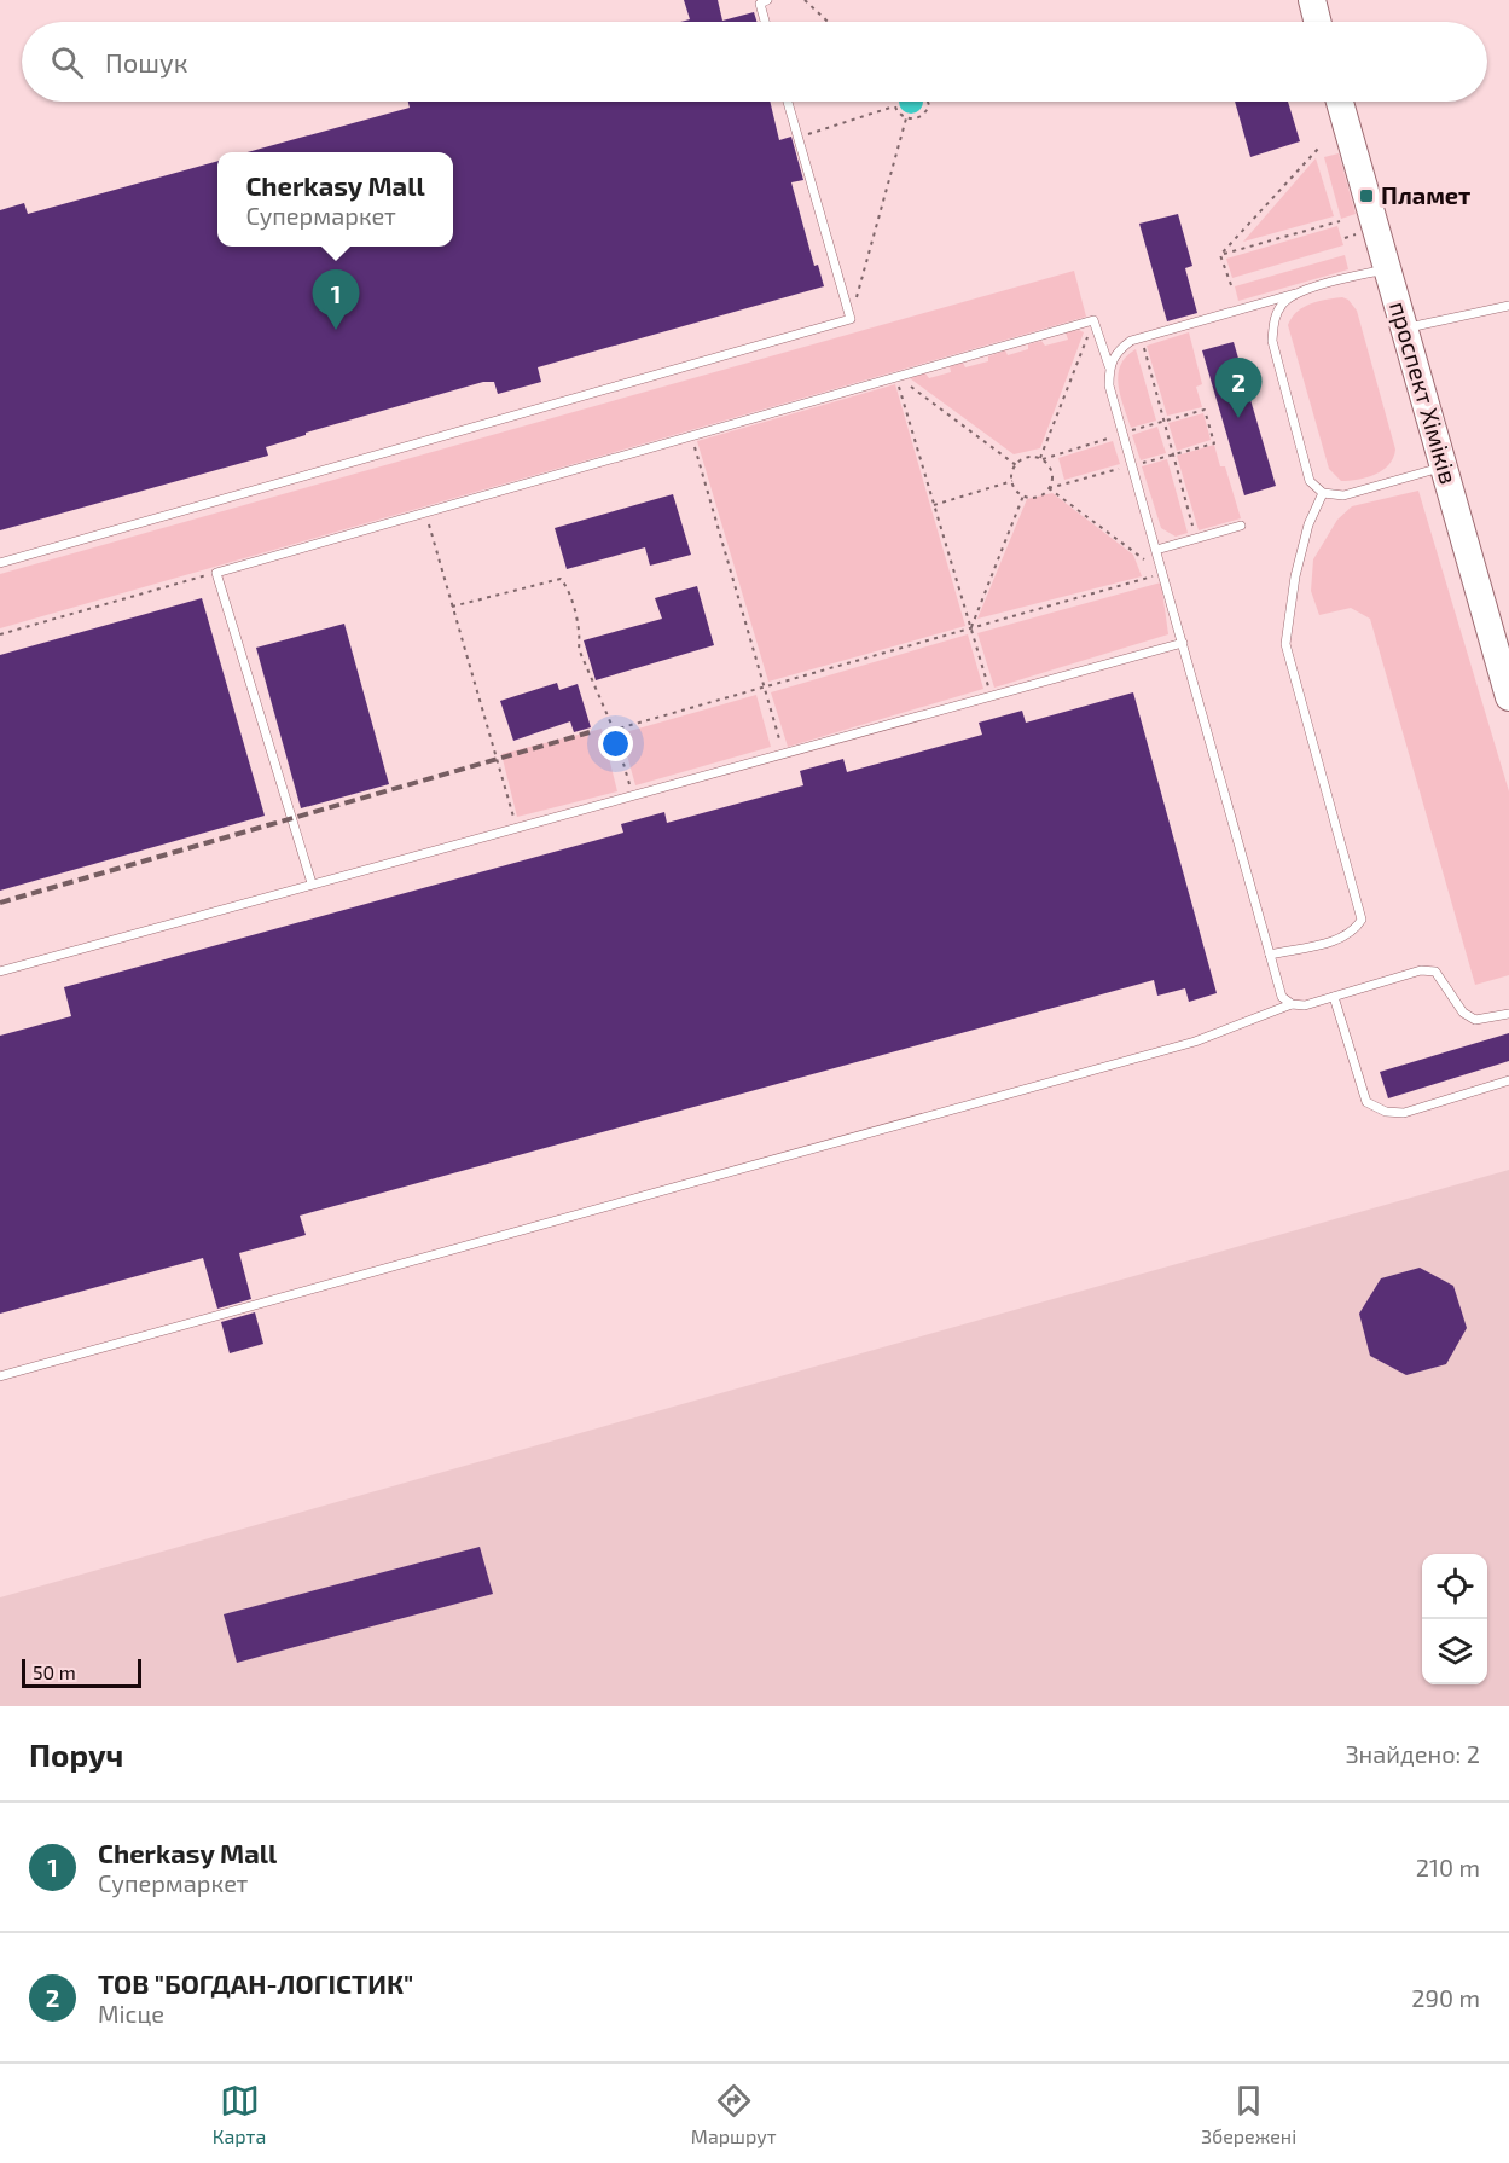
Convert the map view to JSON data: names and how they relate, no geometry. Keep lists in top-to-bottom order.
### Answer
{
  "streets": {
    "main road": ["проспект Хіміків"]
  },
  "places": {
    "transit": ["Пламет"]
  },
  "scale_bar": "50 m",
  "page": {
    "search": "Пошук",
    "popup": ["Cherkasy Mall", "Супермаркет"],
    "pins": ["1", "2"],
    "scale": "50 m",
    "heading": ["Поруч", "Знайдено: 2"],
    "list": [
      {
        "mark": "1",
        "name": "Cherkasy Mall",
        "note": "Супермаркет",
        "value": "210 m"
      },
      {
        "mark": "2",
        "name": "ТОВ \"БОГДАН-ЛОГІСТИК\"",
        "note": "Місце",
        "value": "290 m"
      }
    ],
    "nav": ["Карта", "Маршрут", "Збережені"]
  }
}
